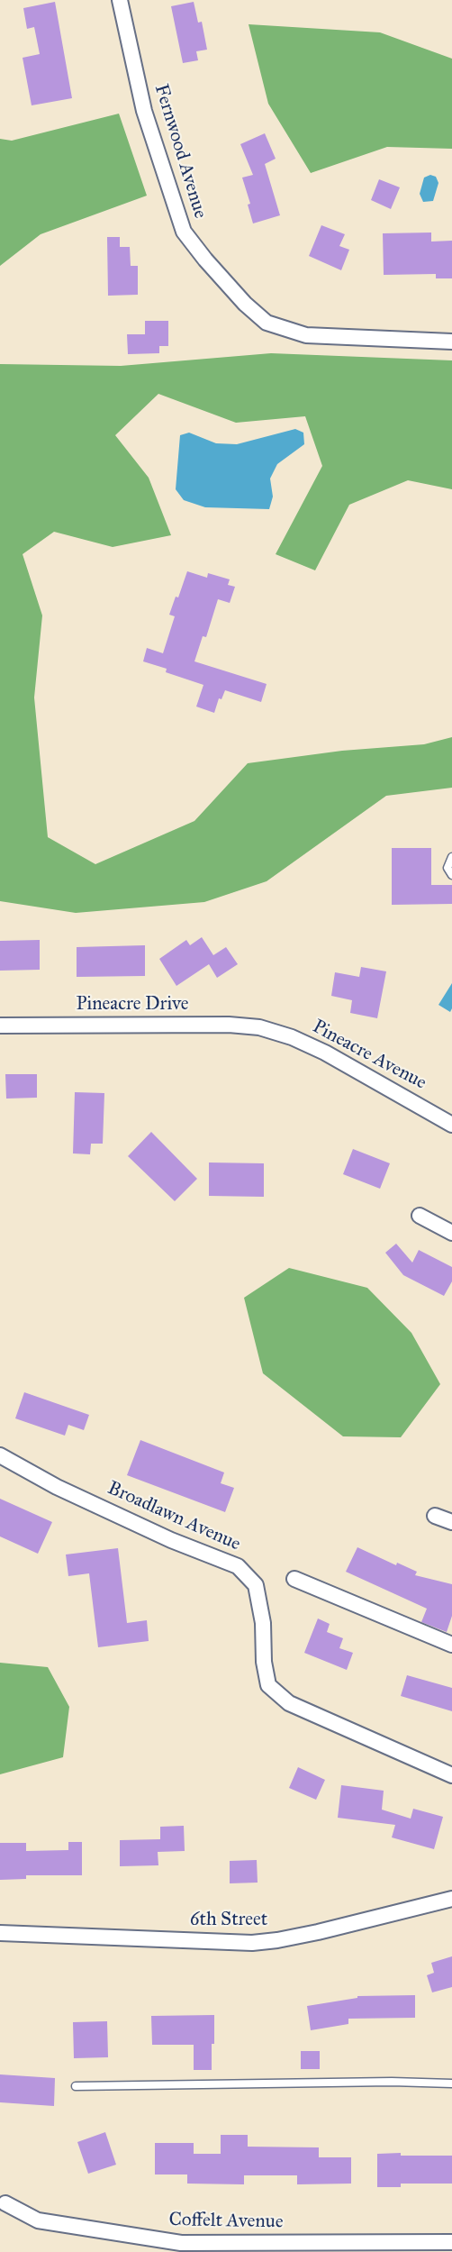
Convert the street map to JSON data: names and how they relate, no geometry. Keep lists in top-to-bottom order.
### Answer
{
  "streets": {
    "street": [
      "Fernwood Avenue",
      "Pineacre Drive",
      "Pineacre Avenue",
      "Broadlawn Avenue",
      "6th Street",
      "Coffelt Avenue"
    ]
  },
  "crossings": [
    ["Pineacre Drive", "Pineacre Avenue"]
  ]
}
